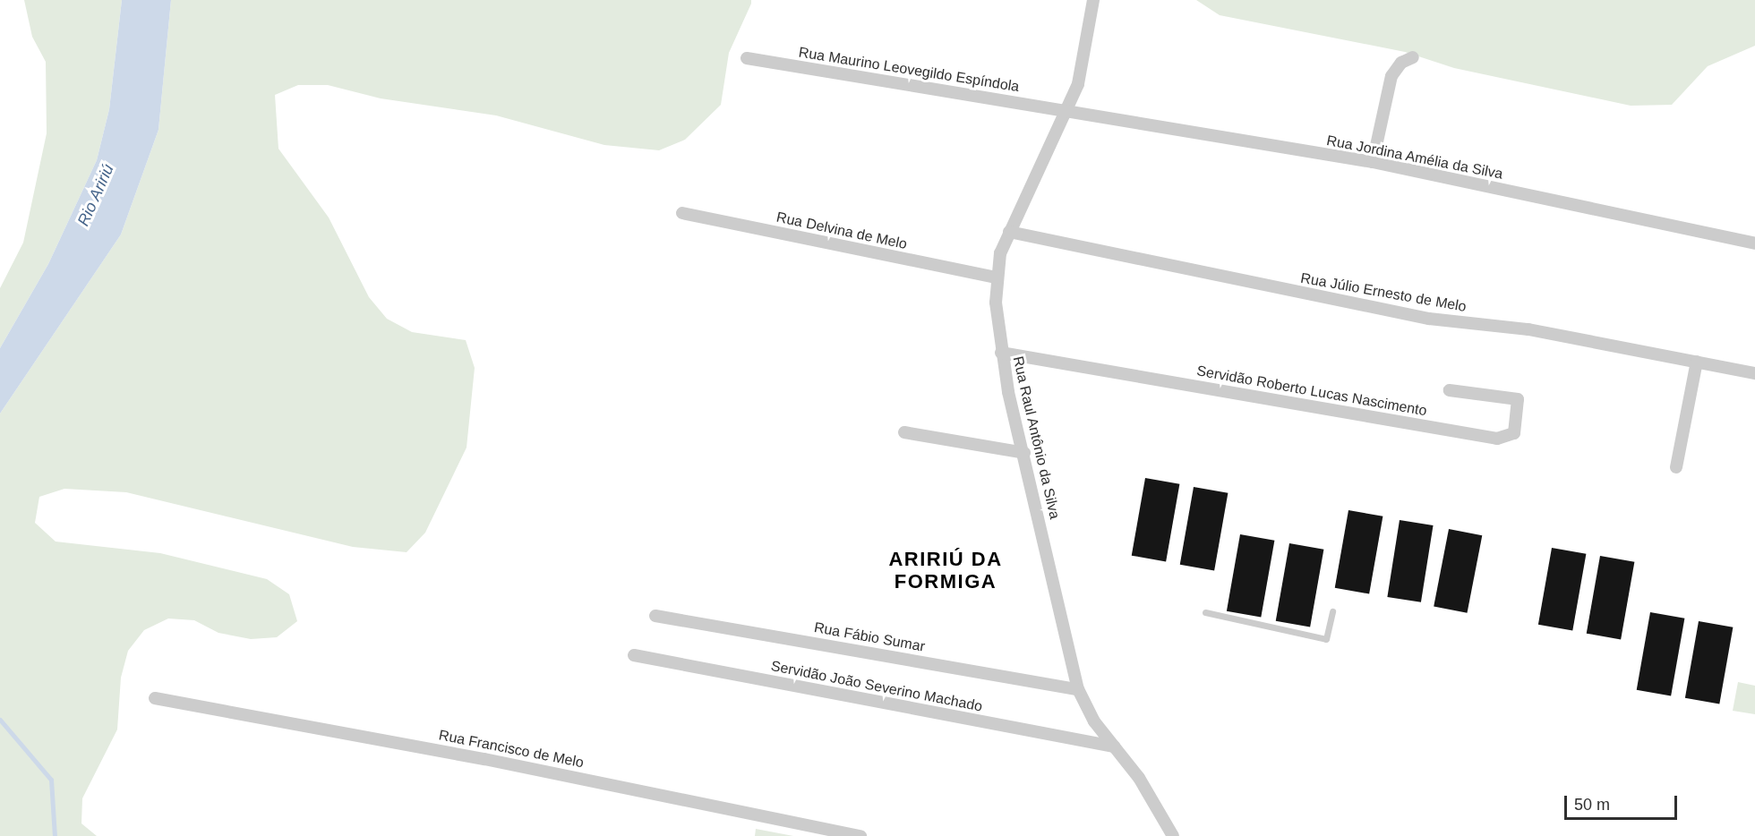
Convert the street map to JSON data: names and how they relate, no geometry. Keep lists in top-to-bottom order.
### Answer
{
  "streets": {
    "street": [
      "Rua Maurino Leovegildo Espíndola",
      "Rua Jordina Amélia da Silva",
      "Rua Delvina de Melo",
      "Rua Júlio Ernesto de Melo",
      "Servidão Roberto Lucas Nascimento",
      "Rua Raul Antônio da Silva",
      "Rua Fábio Sumar",
      "Servidão João Severino Machado",
      "Rua Francisco de Melo"
    ]
  },
  "crossings": [
    ["Rua Maurino Leovegildo Espíndola", "Rua Jordina Amélia da Silva"],
    ["Rua Maurino Leovegildo Espíndola", "Rua Raul Antônio da Silva"],
    ["Rua Jordina Amélia da Silva", "Rua Raul Antônio da Silva"],
    ["Rua Delvina de Melo", "Rua Raul Antônio da Silva"],
    ["Rua Júlio Ernesto de Melo", "Rua Raul Antônio da Silva"],
    ["Servidão Roberto Lucas Nascimento", "Rua Raul Antônio da Silva"],
    ["Rua Raul Antônio da Silva", "Rua Fábio Sumar"],
    ["Rua Raul Antônio da Silva", "Servidão João Severino Machado"]
  ],
  "districts": ["ARIRIÚ DA FORMIGA"],
  "water": ["Rio Aririú"],
  "scale_bar": "50 m"
}
